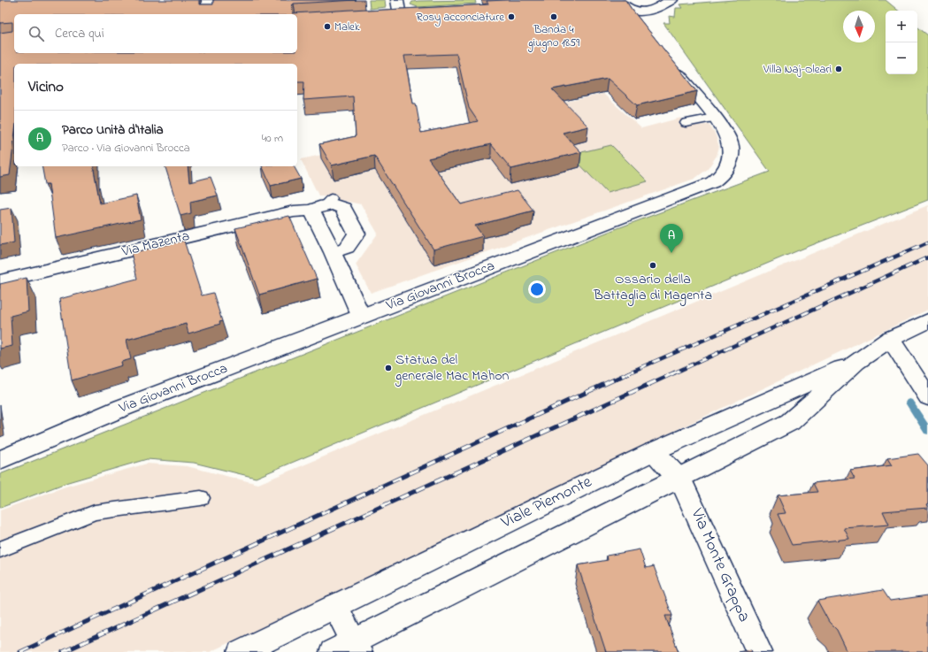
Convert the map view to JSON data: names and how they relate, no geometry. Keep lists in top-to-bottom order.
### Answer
{
  "streets": {
    "street": [
      "Via Mazenta",
      "Via Giovanni Brocca",
      "Viale Piemonte",
      "Via Monte Grappa"
    ]
  },
  "crossings": [
    ["Viale Piemonte", "Via Monte Grappa"]
  ],
  "places": [
    "Rosy acconciature",
    "Banda 4 giugno 1859",
    "Malek",
    "Villa Naj-Oleari",
    "Ossario della Battaglia di Magenta",
    "Statua del generale Mac Mahon"
  ],
  "north": "bottom",
  "page": {
    "map_buttons": ["+", "−"],
    "search": "Cerca qui",
    "heading": "Vicino",
    "list": [
      {
        "mark": "A",
        "name": "Parco Unità d'Italia",
        "note": "Parco · Via Giovanni Brocca",
        "value": "40 m"
      }
    ],
    "pins": "A"
  }
}
